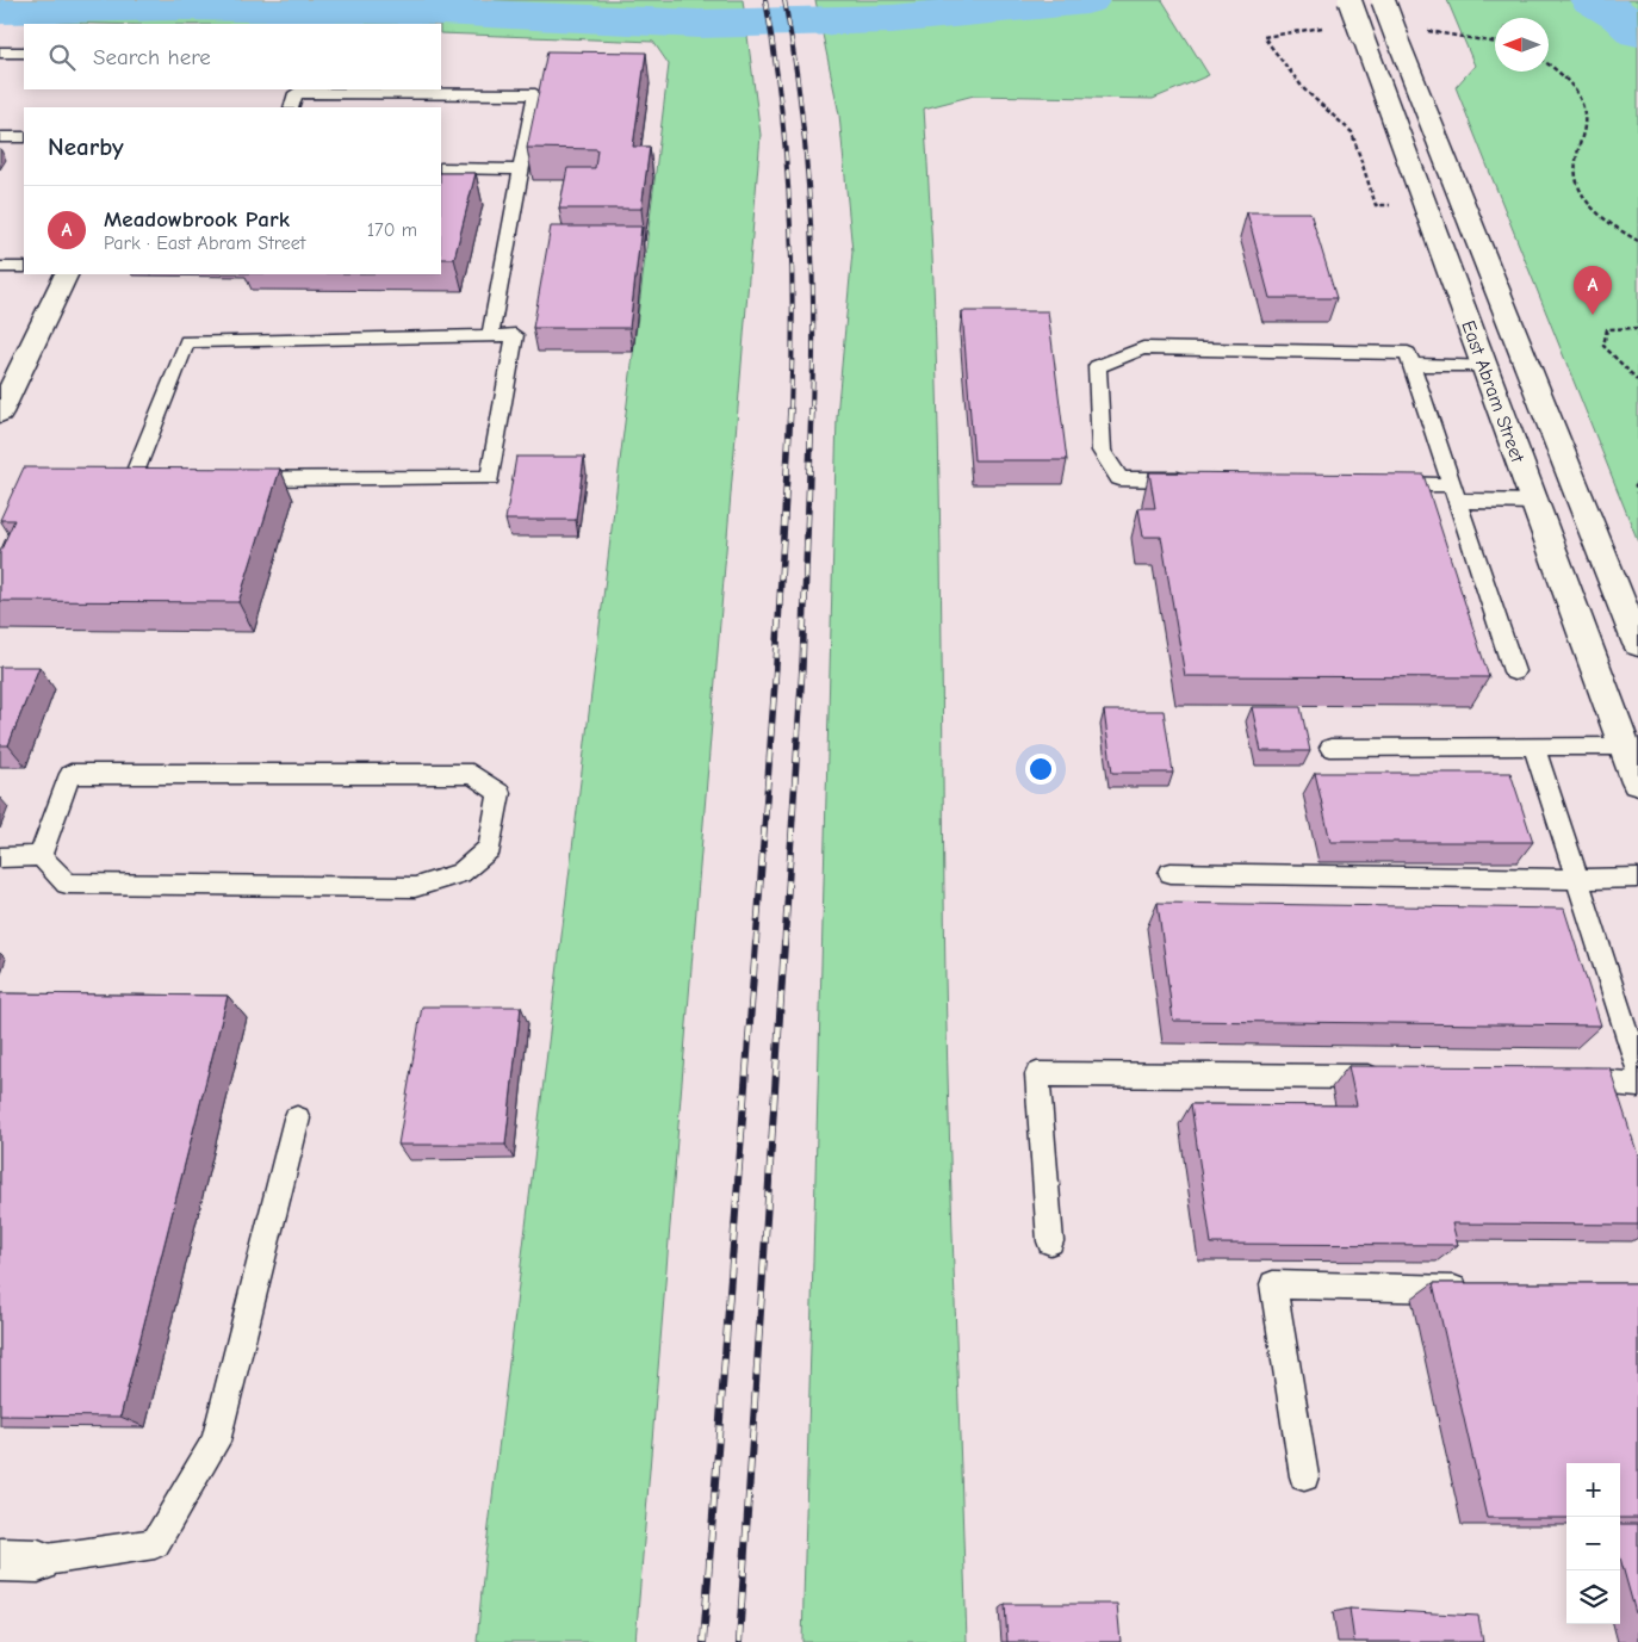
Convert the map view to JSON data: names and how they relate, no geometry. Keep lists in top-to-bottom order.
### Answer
{
  "streets": {
    "main road": ["East Abram Street"]
  },
  "north": "left",
  "page": {
    "search": "Search here",
    "heading": "Nearby",
    "list": [
      {
        "mark": "A",
        "name": "Meadowbrook Park",
        "note": "Park · East Abram Street",
        "value": "170 m"
      }
    ],
    "pins": "A",
    "map_buttons": ["+", "−"]
  }
}
